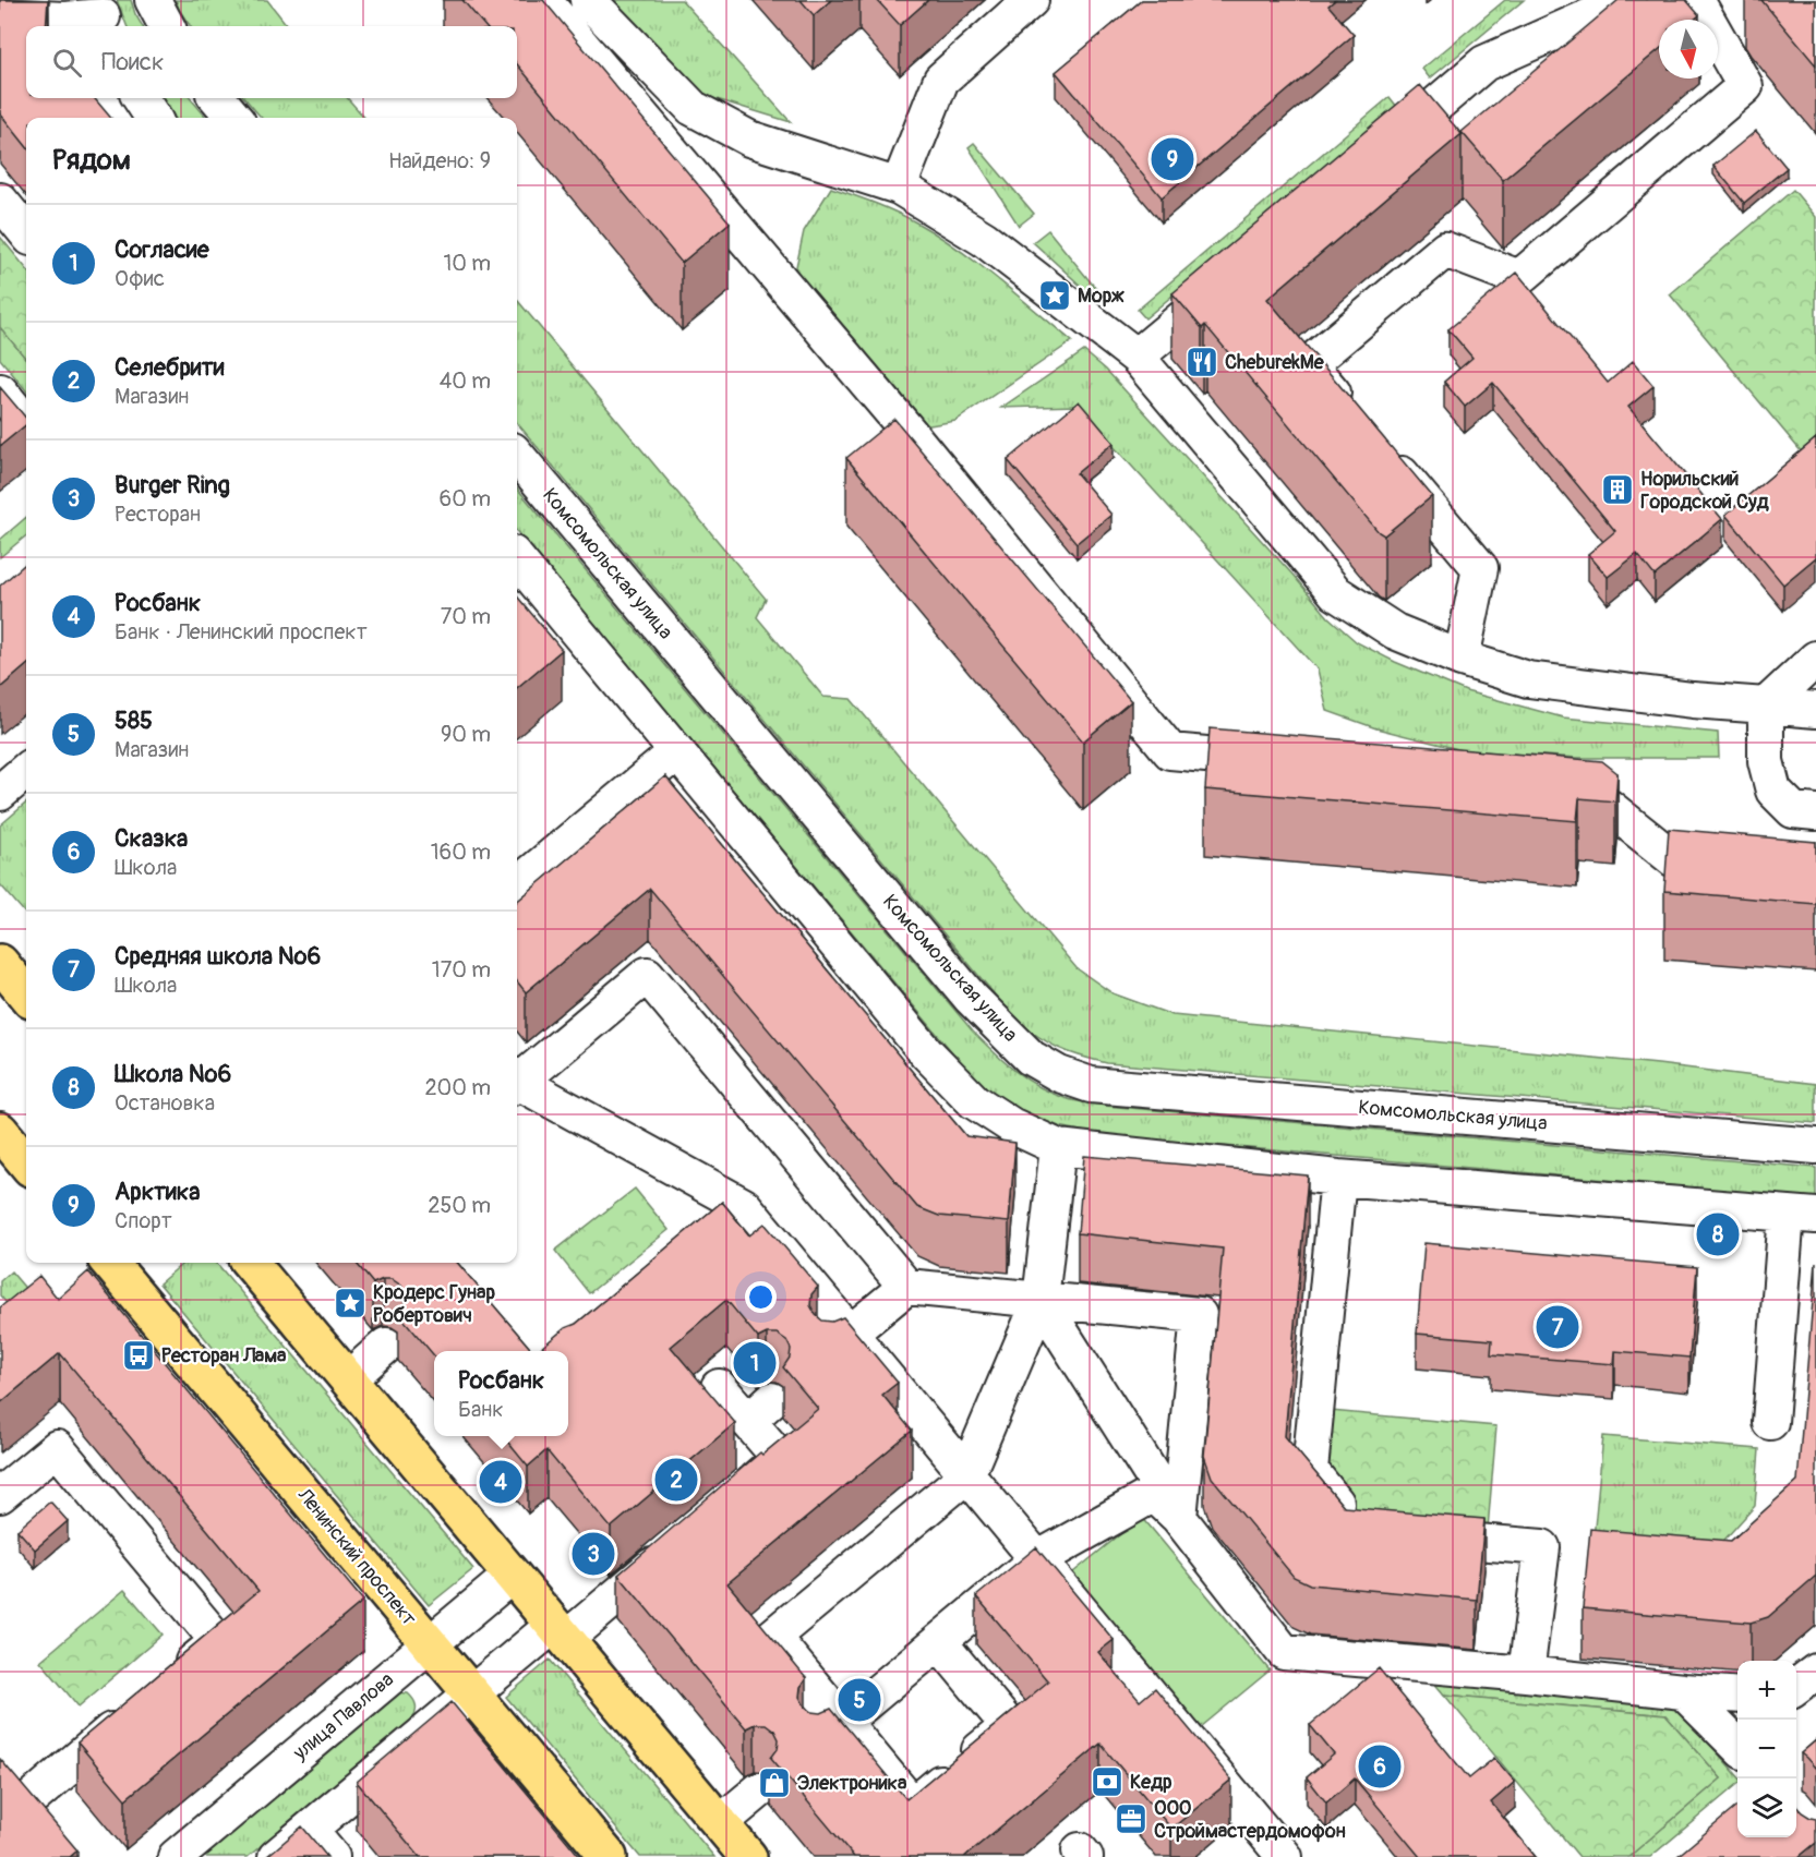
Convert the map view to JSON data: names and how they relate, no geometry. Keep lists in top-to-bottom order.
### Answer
{
  "streets": {
    "main road": ["Ленинский проспект"],
    "street": ["Комсомольская улица", "улица Павлова"]
  },
  "crossings": [
    ["Ленинский проспект", "улица Павлова"]
  ],
  "places": {
    "place": ["Морж", "Кродерс Гунар Робертович"],
    "restaurant": ["CheburekMe"],
    "building": ["Норильский Городской Суд"],
    "bus stop": ["Ресторан Лама"],
    "bank": ["Кедр"],
    "shop": ["Электроника"],
    "office": ["ООО Строймастердомофон"]
  },
  "north": "bottom",
  "page": {
    "search": "Поиск",
    "heading": ["Рядом", "Найдено: 9"],
    "pins": [
      "9",
      "8",
      "7",
      "1",
      "2",
      "4",
      "3",
      "5",
      "6"
    ],
    "list": [
      {
        "mark": "1",
        "name": "Согласие",
        "note": "Офис",
        "value": "10 m"
      },
      {
        "mark": "2",
        "name": "Селебрити",
        "note": "Магазин",
        "value": "40 m"
      },
      {
        "mark": "3",
        "name": "Burger Ring",
        "note": "Ресторан",
        "value": "60 m"
      },
      {
        "mark": "4",
        "name": "Росбанк",
        "note": "Банк · Ленинский проспект",
        "value": "70 m"
      },
      {
        "mark": "5",
        "name": "585",
        "note": "Магазин",
        "value": "90 m"
      },
      {
        "mark": "6",
        "name": "Сказка",
        "note": "Школа",
        "value": "160 m"
      },
      {
        "mark": "7",
        "name": "Средняя школа №6",
        "note": "Школа",
        "value": "170 m"
      },
      {
        "mark": "8",
        "name": "Школа №6",
        "note": "Остановка",
        "value": "200 m"
      },
      {
        "mark": "9",
        "name": "Арктика",
        "note": "Спорт",
        "value": "250 m"
      }
    ],
    "popup": ["Росбанк", "Банк"],
    "map_buttons": ["+", "−"]
  }
}
